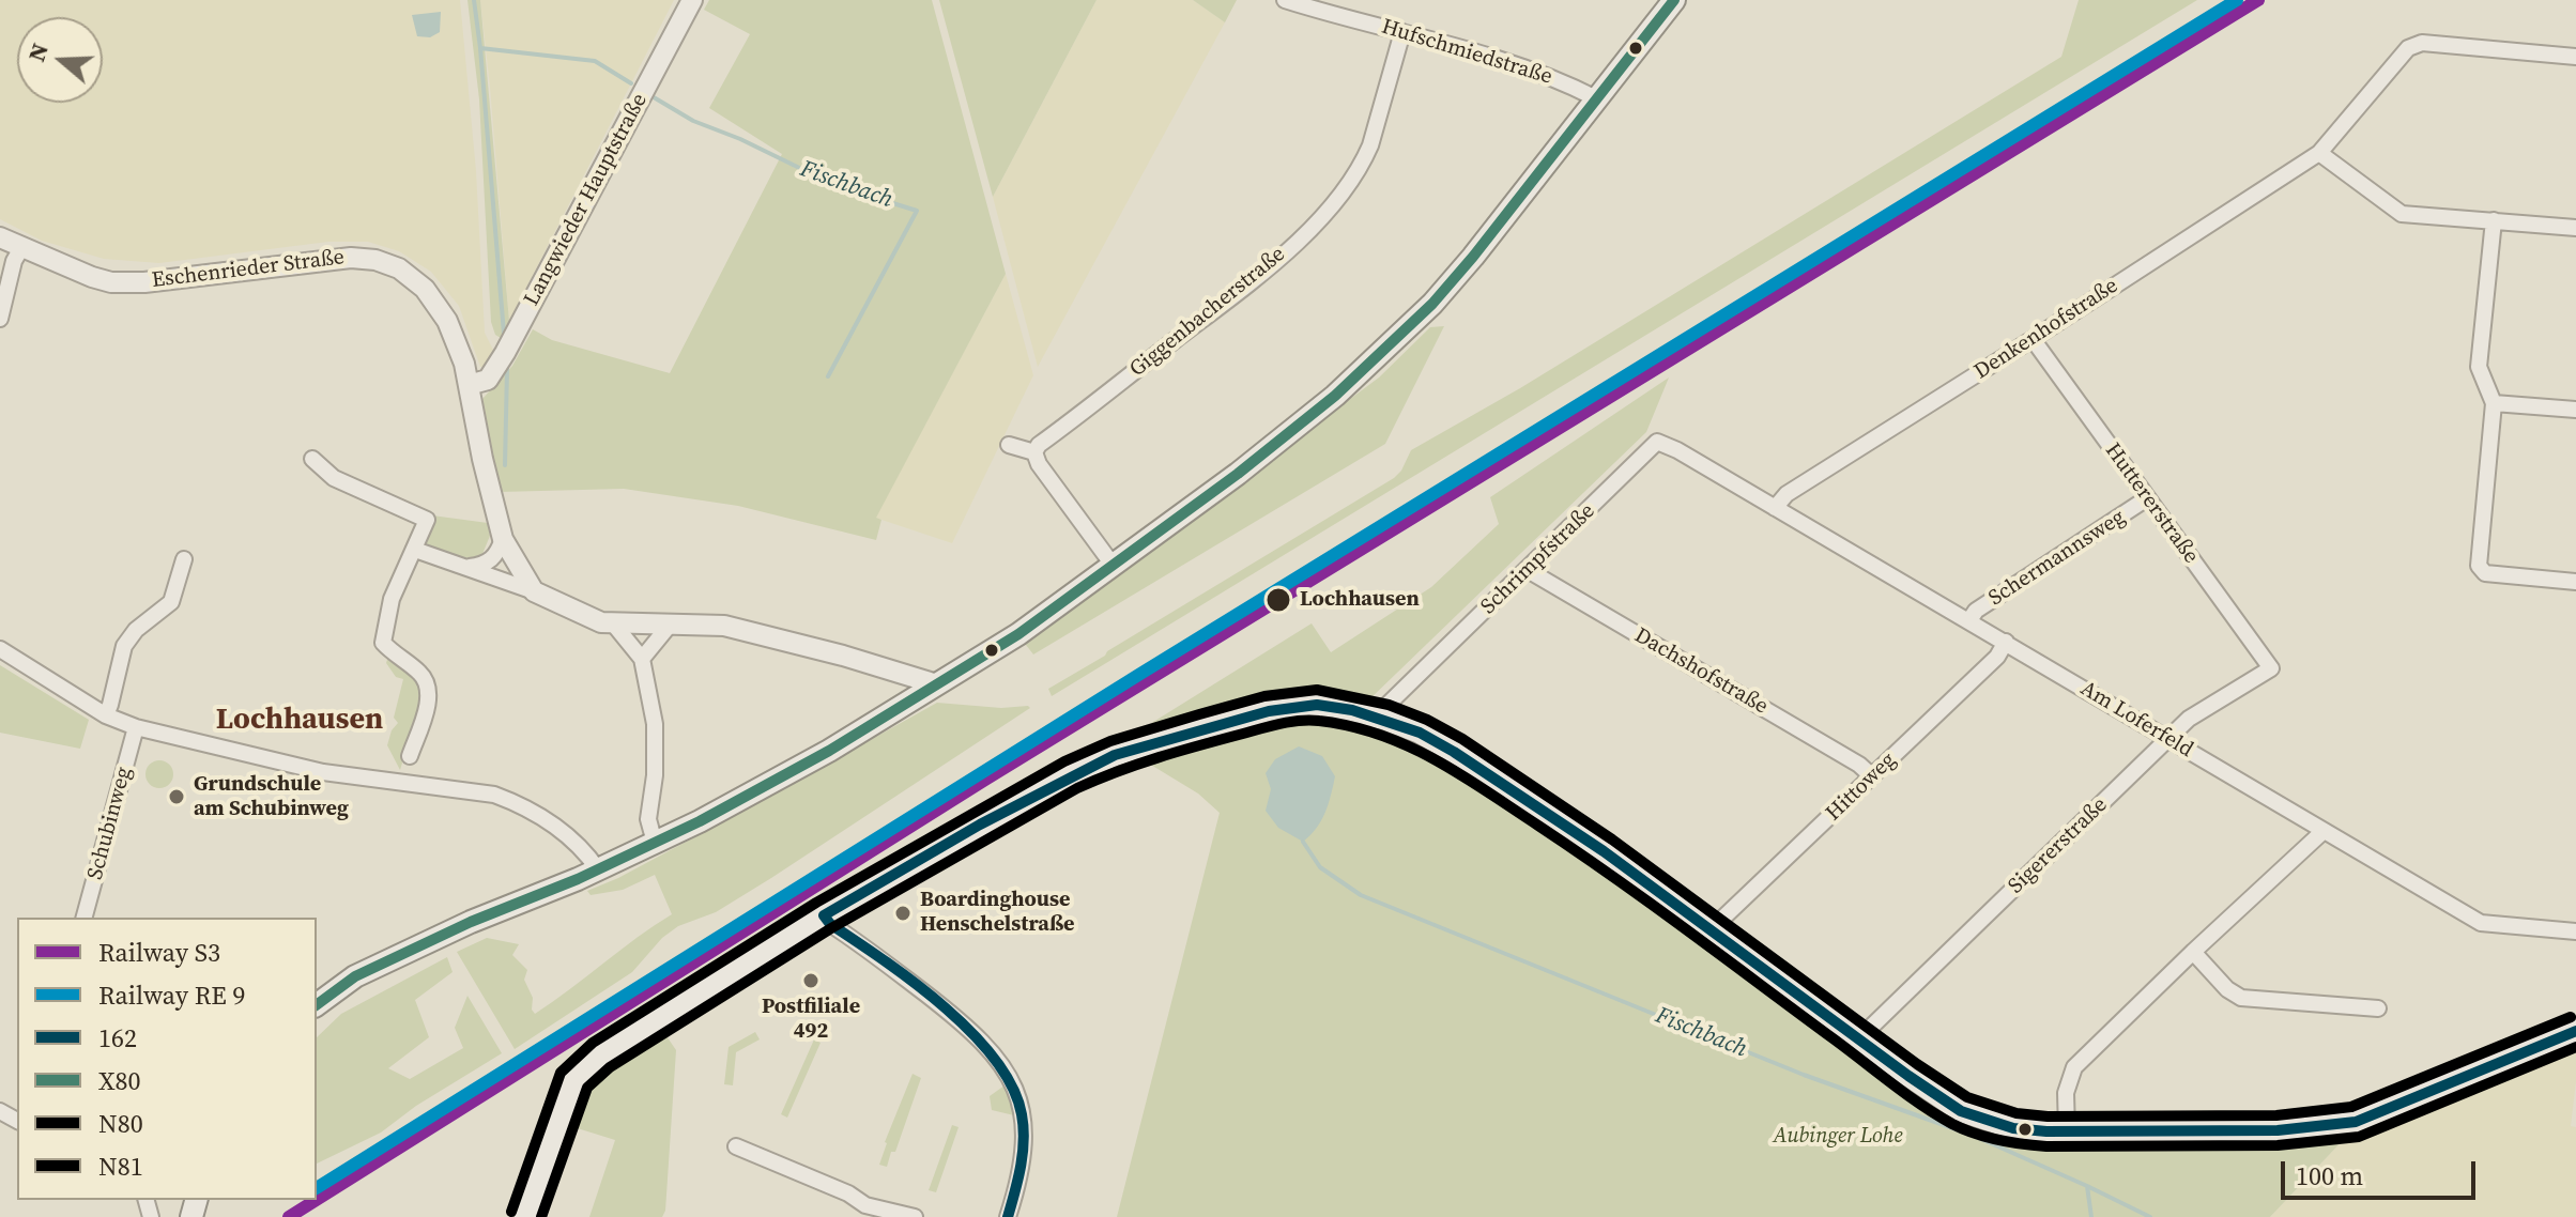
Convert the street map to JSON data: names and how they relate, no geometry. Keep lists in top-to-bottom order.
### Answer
{
  "streets": {
    "street": [
      "Hufschmiedstraße",
      "Langwieder Hauptstraße",
      "Eschenrieder Straße",
      "Giggenbacherstraße",
      "Denkenhofstraße",
      "Huttererstraße",
      "Schermannsweg",
      "Schrimpfstraße",
      "Dachshofstraße",
      "Am Loferfeld",
      "Hittoweg",
      "Schubinweg",
      "Sigererstraße"
    ]
  },
  "crossings": [
    ["Hufschmiedstraße", "Giggenbacherstraße"],
    ["Langwieder Hauptstraße", "Eschenrieder Straße"],
    ["Denkenhofstraße", "Huttererstraße"],
    ["Denkenhofstraße", "Am Loferfeld"],
    ["Huttererstraße", "Schermannsweg"],
    ["Huttererstraße", "Sigererstraße"],
    ["Schermannsweg", "Am Loferfeld"],
    ["Schrimpfstraße", "Dachshofstraße"],
    ["Schrimpfstraße", "Am Loferfeld"],
    ["Dachshofstraße", "Hittoweg"],
    ["Am Loferfeld", "Hittoweg"],
    ["Am Loferfeld", "Sigererstraße"]
  ],
  "districts": ["Lochhausen"],
  "water": ["Fischbach"],
  "parks": ["Aubinger Lohe"],
  "places": [
    "Lochhausen",
    "Grundschule am Schubinweg",
    "Boardinghouse Henschelstraße",
    "Postfiliale 492"
  ],
  "lines": [
    "rail line S3",
    "transit line X80",
    "transit line N81",
    "transit line 162",
    "transit line N80"
  ],
  "legend": [
    "Railway S3",
    "Railway RE 9",
    "162",
    "X80",
    "N80",
    "N81"
  ],
  "scale_bar": "100 m",
  "north": "left"
}
